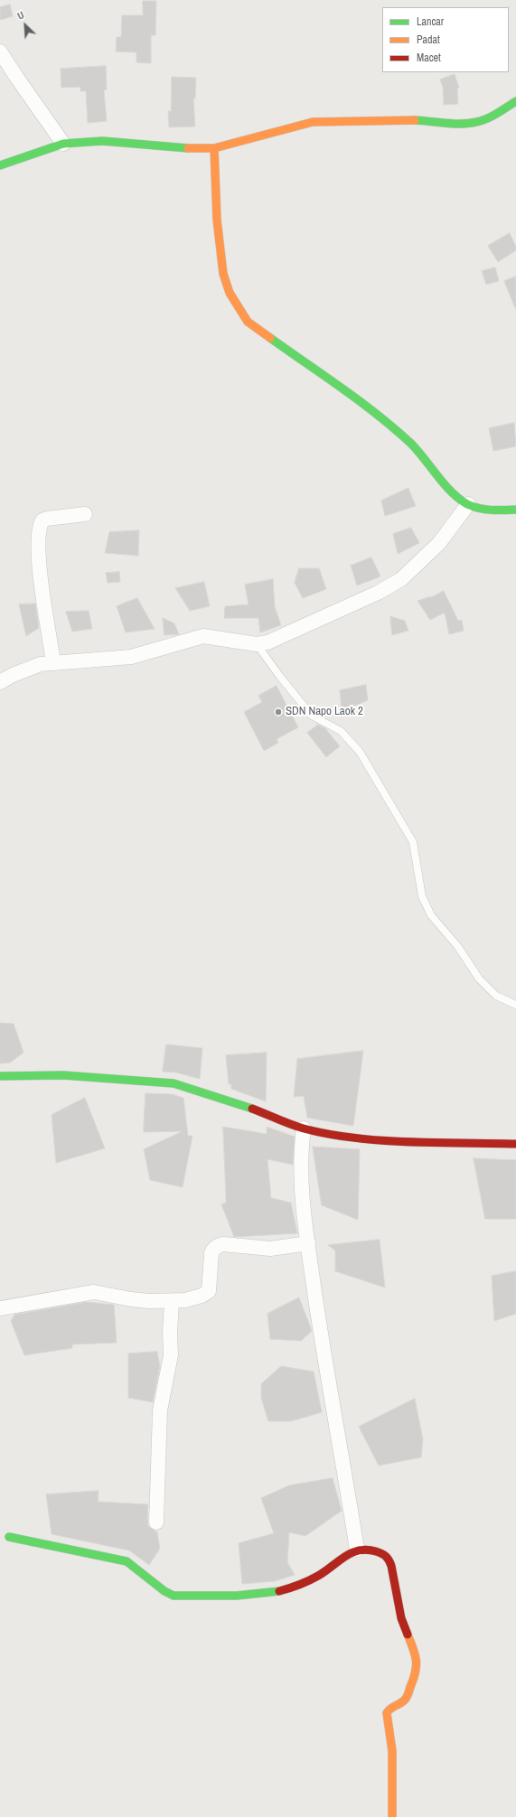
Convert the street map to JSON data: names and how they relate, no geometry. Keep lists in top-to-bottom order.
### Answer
{
  "places": ["SDN Napo Laok 2"],
  "legend": ["Lancar", "Padat", "Macet"],
  "north": "top left"
}
